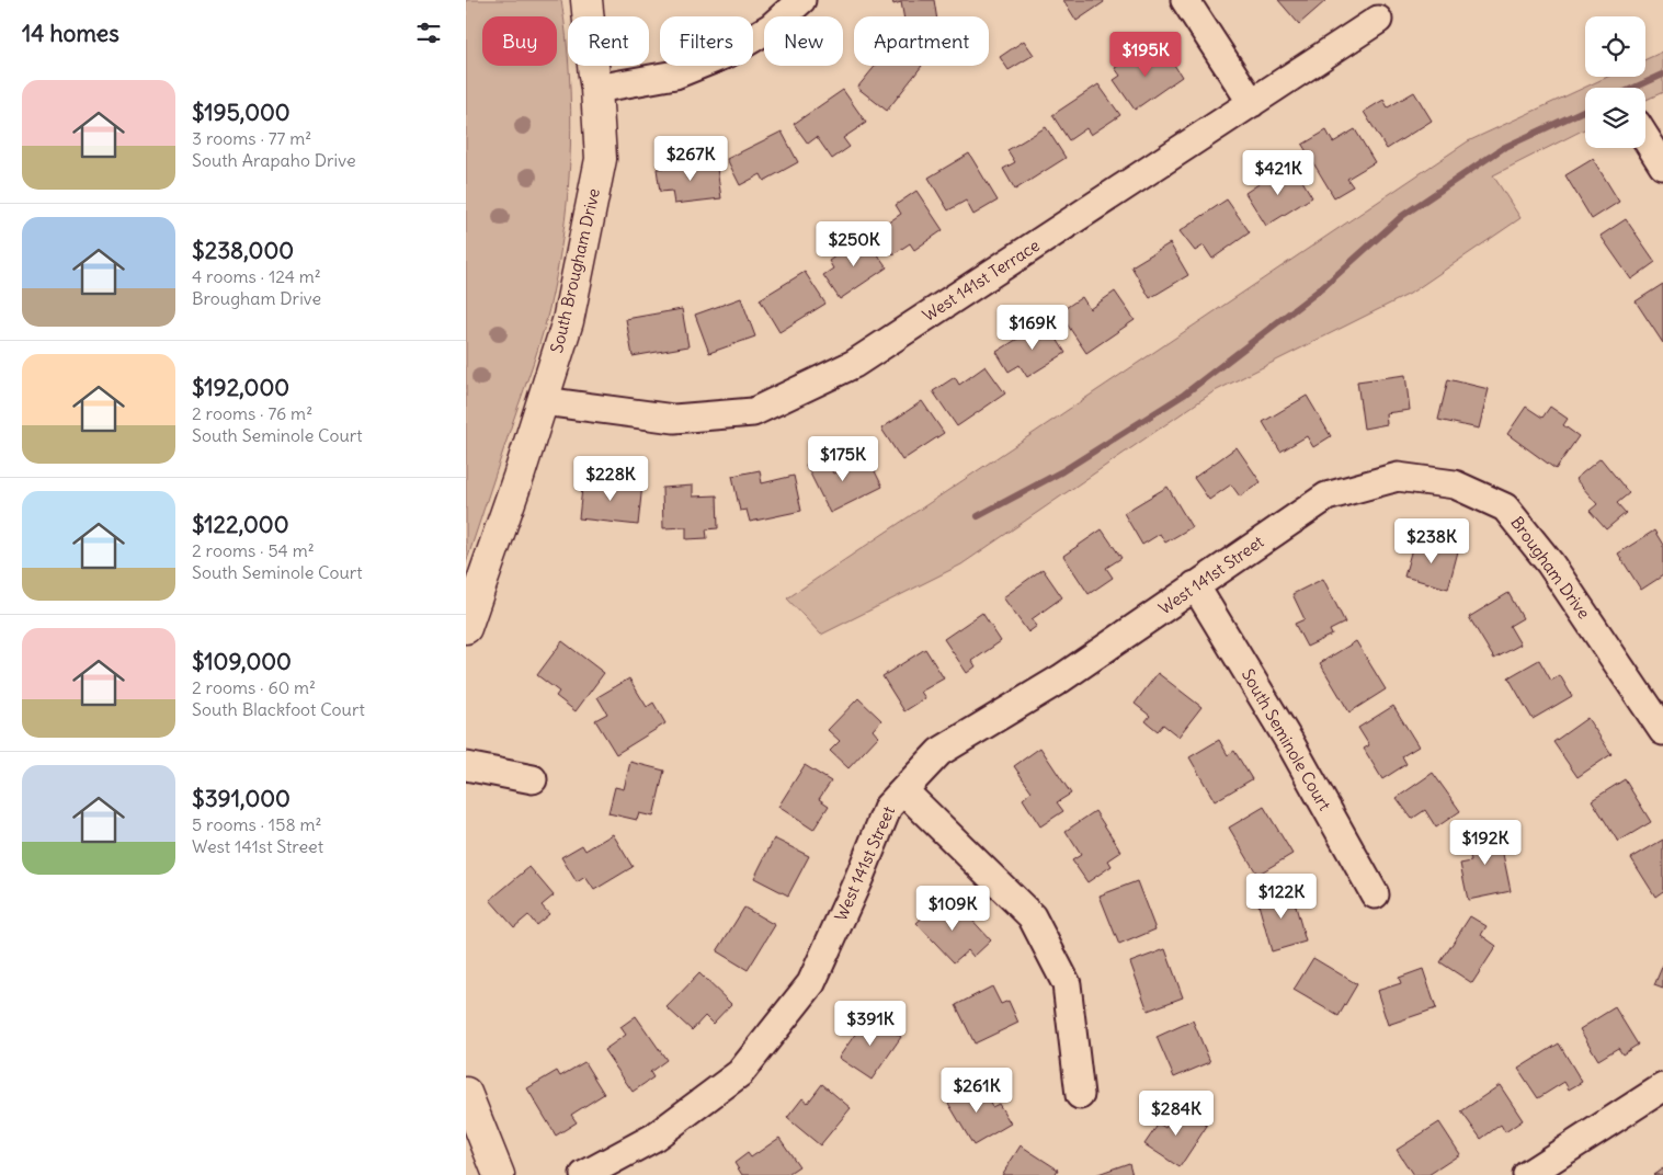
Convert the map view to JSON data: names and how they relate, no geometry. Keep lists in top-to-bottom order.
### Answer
{
  "streets": {
    "street": [
      "South Brougham Drive",
      "West 141st Terrace",
      "Brougham Drive",
      "West 141st Street",
      "South Seminole Court"
    ]
  },
  "crossings": [
    ["South Brougham Drive", "West 141st Terrace"],
    ["Brougham Drive", "West 141st Street"],
    ["West 141st Street", "South Seminole Court"]
  ],
  "page": {
    "heading": "14 homes",
    "chip": [
      "Buy",
      "Rent",
      "Filters",
      "New",
      "Apartment"
    ],
    "price": [
      "$195K",
      "$267K",
      "$421K",
      "$250K",
      "$169K",
      "$175K",
      "$228K",
      "$238K",
      "$192K",
      "$122K",
      "$109K",
      "$391K",
      "$261K",
      "$284K"
    ],
    "list": [
      {
        "name": "$195,000",
        "note": "3 rooms · 77 m² · South Arapaho Drive"
      },
      {
        "name": "$238,000",
        "note": "4 rooms · 124 m² · Brougham Drive"
      },
      {
        "name": "$192,000",
        "note": "2 rooms · 76 m² · South Seminole Court"
      },
      {
        "name": "$122,000",
        "note": "2 rooms · 54 m² · South Seminole Court"
      },
      {
        "name": "$109,000",
        "note": "2 rooms · 60 m² · South Blackfoot Court"
      },
      {
        "name": "$391,000",
        "note": "5 rooms · 158 m² · West 141st Street"
      }
    ]
  }
}
